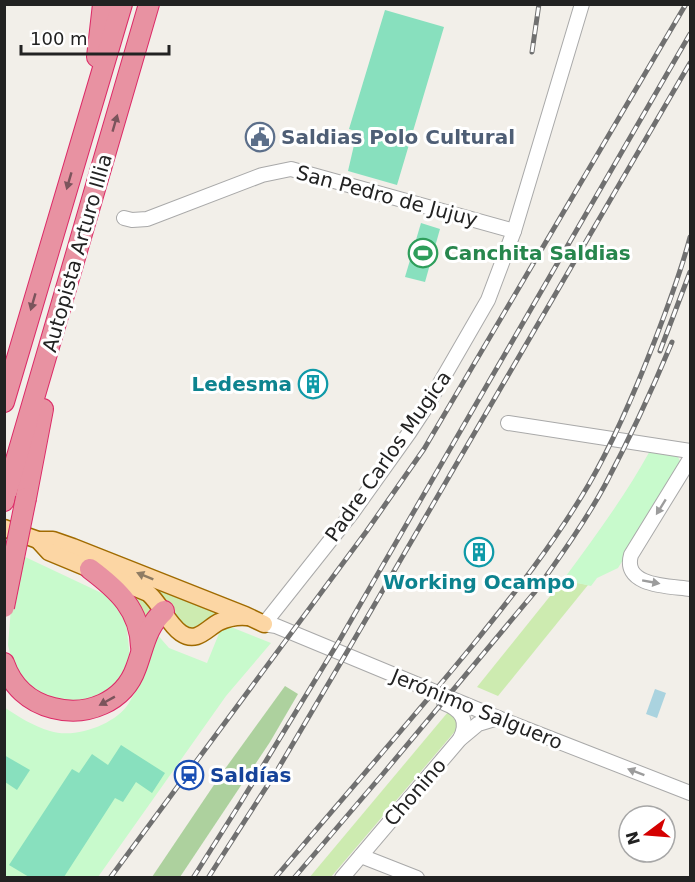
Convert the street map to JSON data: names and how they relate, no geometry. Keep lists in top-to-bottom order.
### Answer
{
  "streets": {
    "highway": ["Autopista Arturo Illia"],
    "main road": ["Jerónimo Salguero"],
    "street": ["San Pedro de Jujuy", "Padre Carlos Mugica", "Chonino"]
  },
  "crossings": [
    ["San Pedro de Jujuy", "Padre Carlos Mugica"],
    ["Padre Carlos Mugica", "Jerónimo Salguero"],
    ["Jerónimo Salguero", "Chonino"]
  ],
  "places": {
    "public building": ["Saldias Polo Cultural"],
    "sports": ["Canchita Saldias"],
    "building": ["Ledesma", "Working Ocampo"],
    "station": ["Saldías"]
  },
  "scale_bar": "100 m",
  "north": "left"
}
